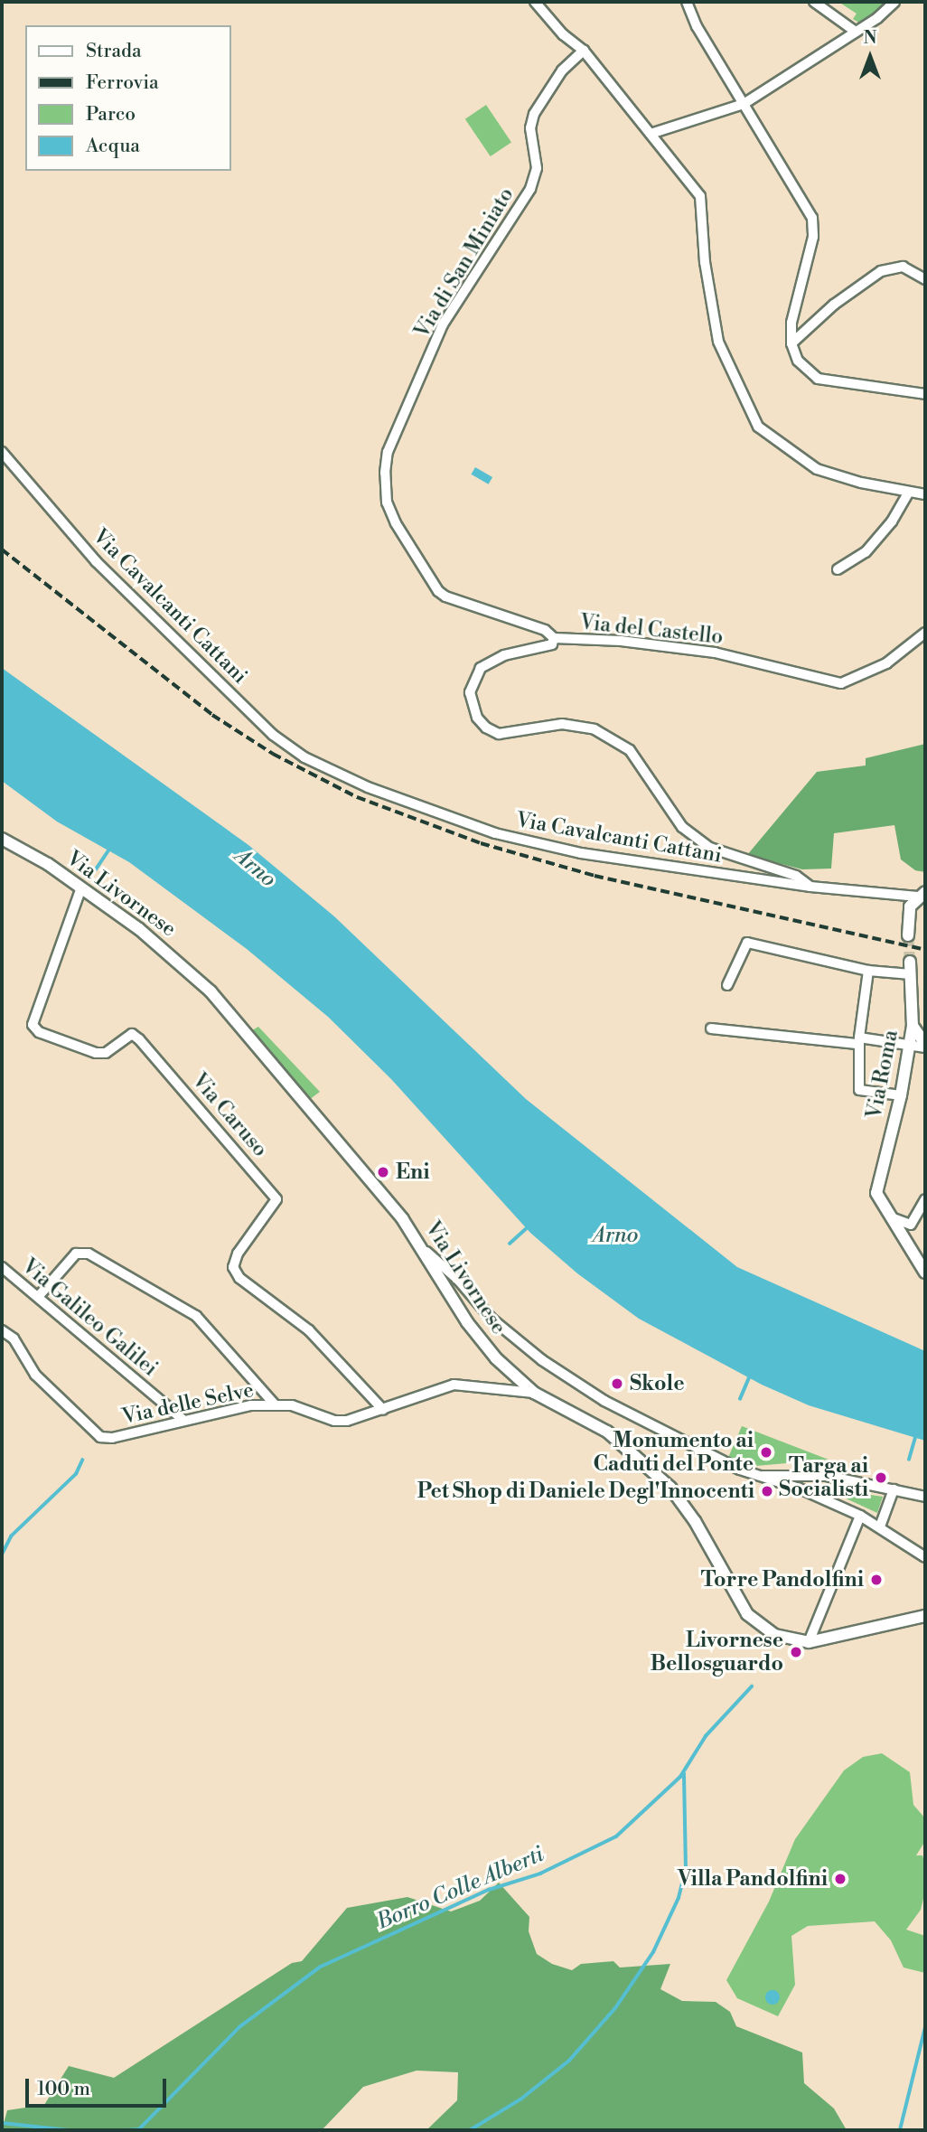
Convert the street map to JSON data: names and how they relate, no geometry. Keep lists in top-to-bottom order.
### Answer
{
  "streets": {
    "main road": ["Via Livornese", "Via Roma"],
    "street": [
      "Via di San Miniato",
      "Via Cavalcanti Cattani",
      "Via del Castello",
      "Via Caruso",
      "Via Galileo Galilei",
      "Via delle Selve"
    ]
  },
  "crossings": [
    ["Via di San Miniato", "Via del Castello"],
    ["Via Cavalcanti Cattani", "Via del Castello"],
    ["Via Livornese", "Via Caruso"],
    ["Via Livornese", "Via delle Selve"],
    ["Via Caruso", "Via delle Selve"],
    ["Via Galileo Galilei", "Via delle Selve"]
  ],
  "water": ["Arno", "Borro Colle Alberti"],
  "places": [
    "Eni",
    "Skole",
    "Monumento ai Caduti del Ponte",
    "Targa ai Socialisti",
    "Pet Shop di Daniele Degl'Innocenti",
    "Torre Pandolfini",
    "Livornese Bellosguardo",
    "Villa Pandolfini"
  ],
  "legend": [
    "Strada",
    "Ferrovia",
    "Parco",
    "Acqua"
  ],
  "scale_bar": "100 m",
  "north": "top"
}
